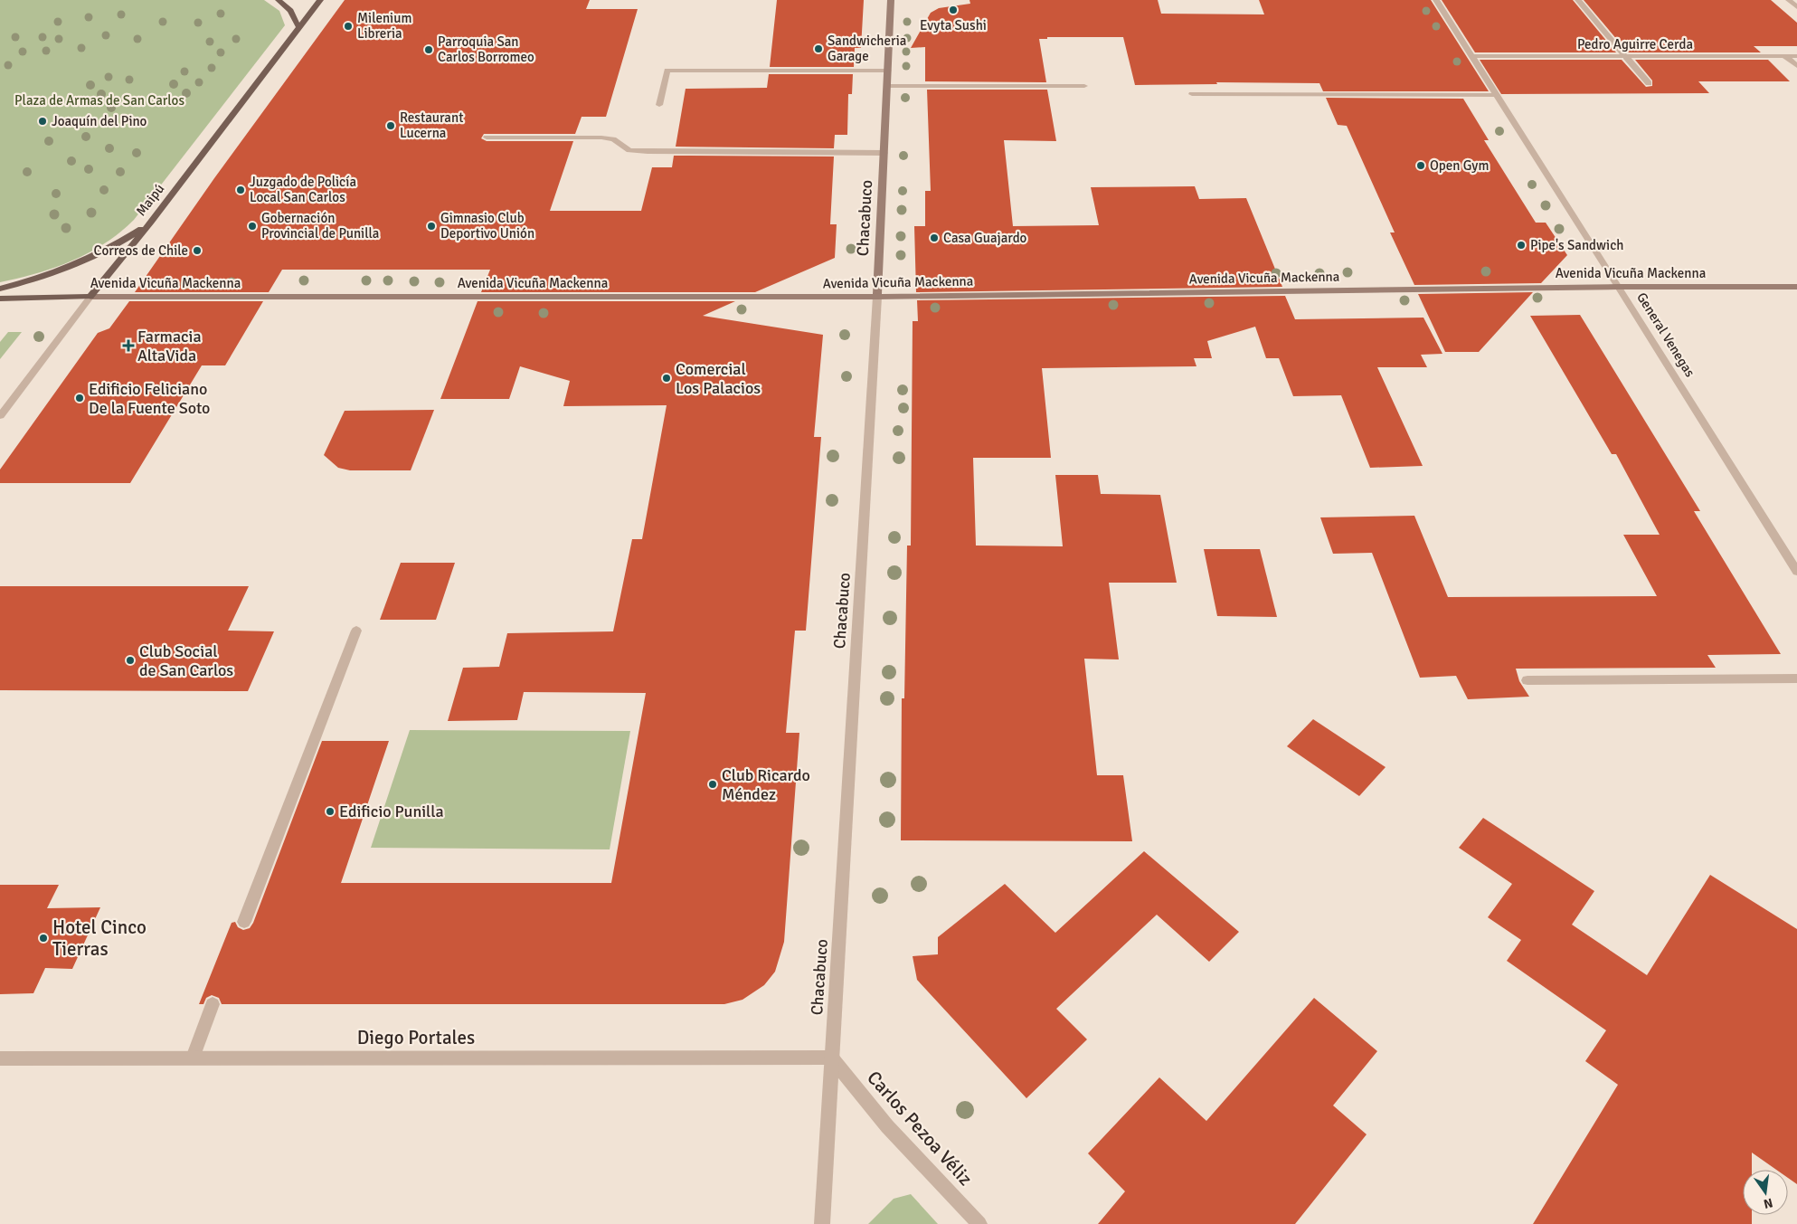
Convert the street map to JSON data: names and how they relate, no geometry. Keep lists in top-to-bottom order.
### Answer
{
  "streets": {
    "main road": ["Maipú", "Chacabuco", "Avenida Vicuña Mackenna"],
    "street": [
      "Pedro Aguirre Cerda",
      "General Venegas",
      "Diego Portales",
      "Carlos Pezoa Véliz"
    ]
  },
  "crossings": [
    ["Pedro Aguirre Cerda", "General Venegas"],
    ["Maipú", "Avenida Vicuña Mackenna"],
    ["Chacabuco", "Avenida Vicuña Mackenna"],
    ["Chacabuco", "Diego Portales"],
    ["Chacabuco", "Carlos Pezoa Véliz"],
    ["Avenida Vicuña Mackenna", "General Venegas"],
    ["Diego Portales", "Carlos Pezoa Véliz"]
  ],
  "parks": ["Plaza de Armas de San Carlos"],
  "places": {
    "other": [
      "Evyta Sushi",
      "Milenium Libreria",
      "Sandwicheria Garage",
      "Parroquia San Carlos Borromeo",
      "Joaquín del Pino",
      "Restaurant Lucerna",
      "Open Gym",
      "Juzgado de Policía Local San Carlos",
      "Gobernación Provincial de Punilla",
      "Gimnasio Club Deportivo Unión",
      "Casa Guajardo",
      "Pipe's Sandwich",
      "Correos de Chile",
      "Comercial Los Palacios",
      "Edificio Feliciano De la Fuente Soto",
      "Club Social de San Carlos",
      "Club Ricardo Méndez",
      "Edificio Punilla",
      "Hotel Cinco Tierras"
    ],
    "health": ["Farmacia AltaVida"]
  },
  "north": "bottom"
}
